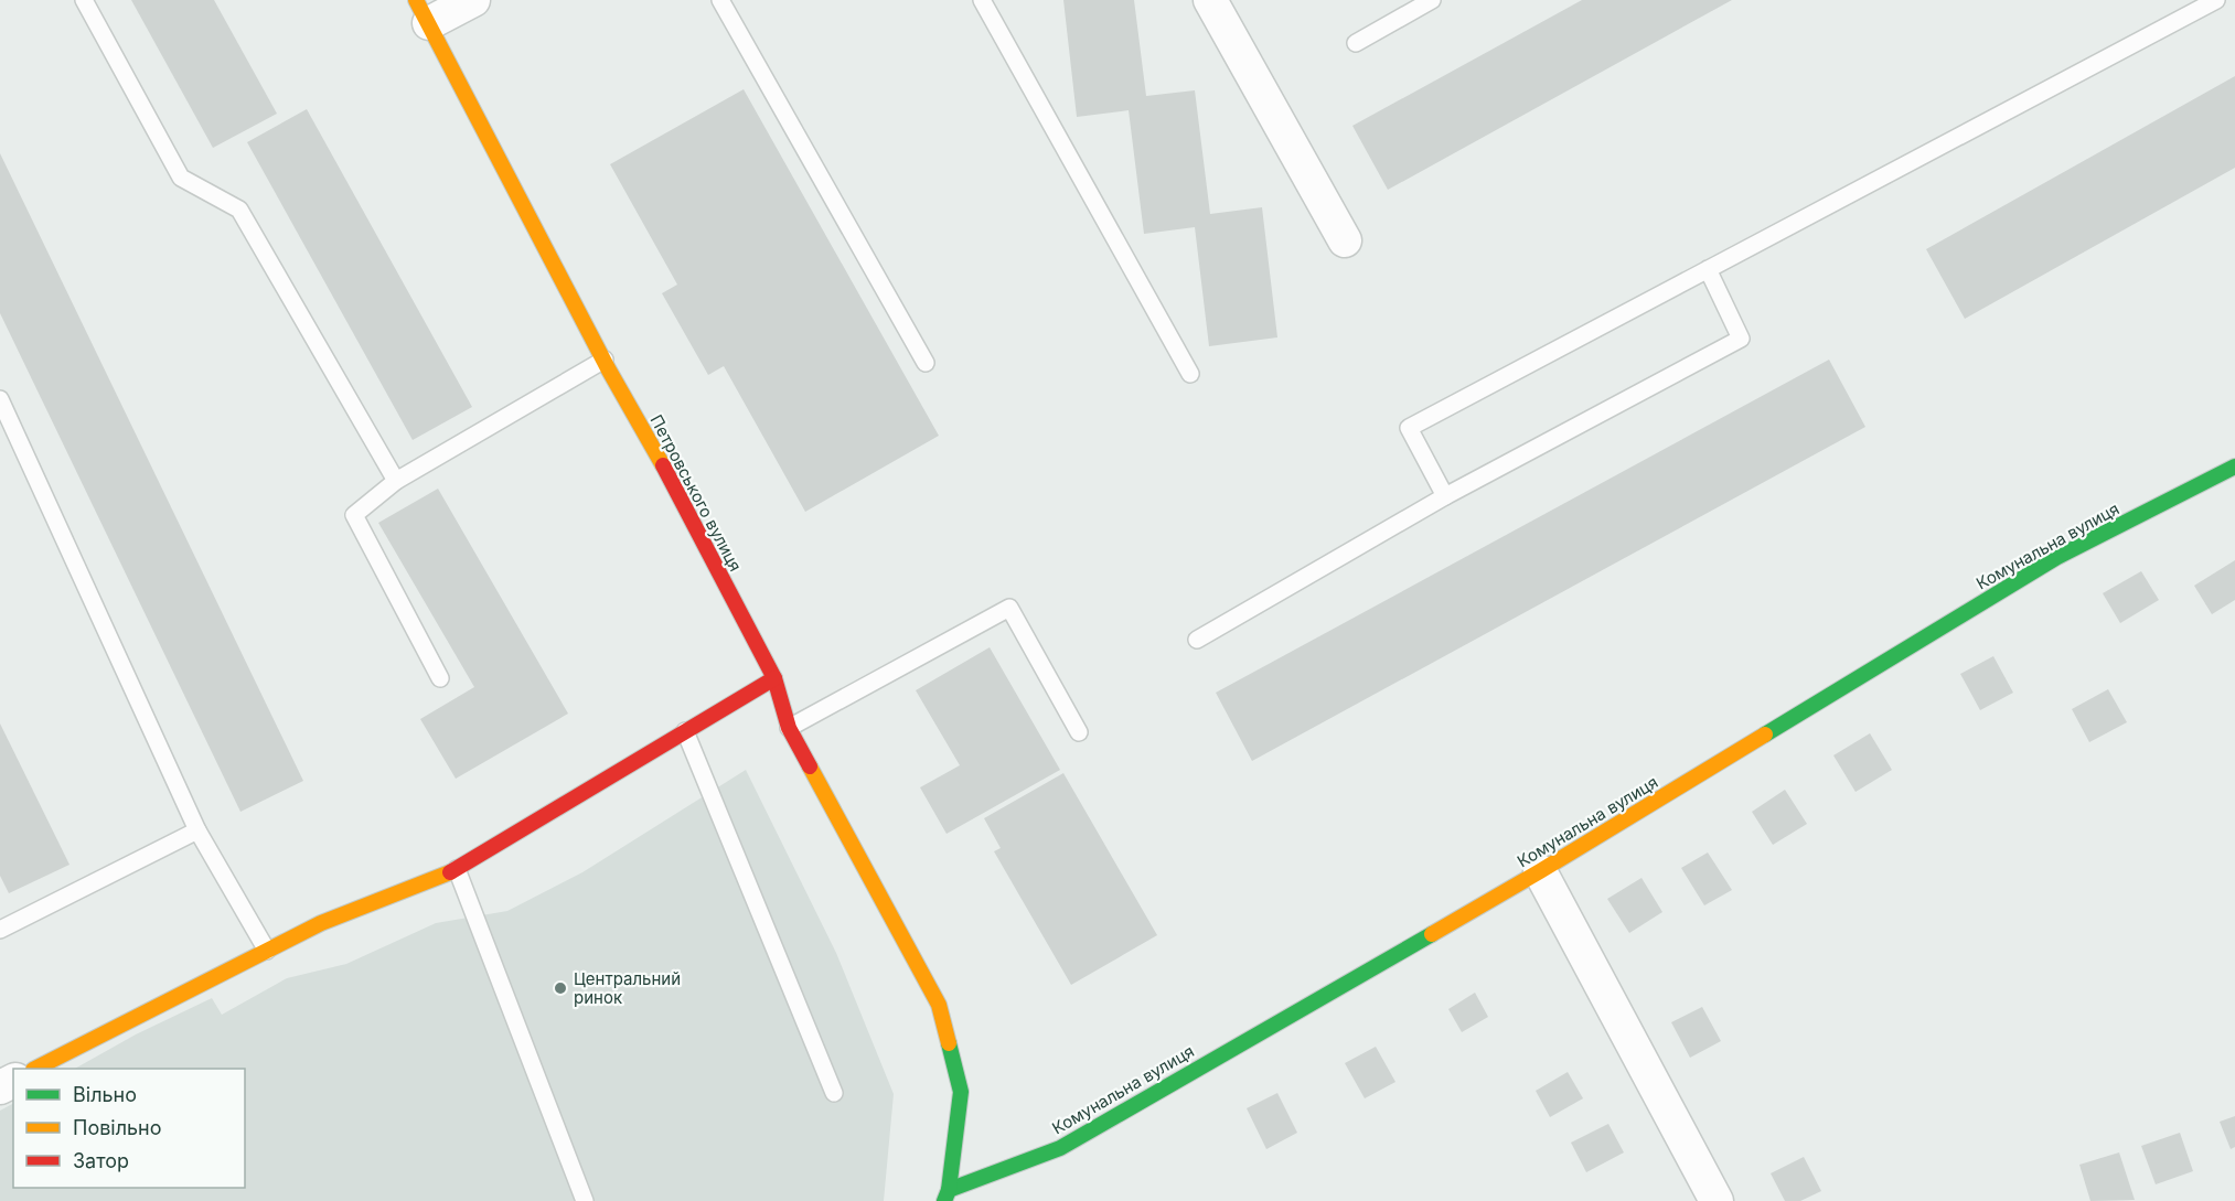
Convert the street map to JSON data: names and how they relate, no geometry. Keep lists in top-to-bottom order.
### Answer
{
  "streets": {
    "street": ["Петровського вулиця", "Комунальна вулиця"]
  },
  "crossings": [
    ["Петровського вулиця", "Комунальна вулиця"]
  ],
  "places": ["Центральний ринок"],
  "legend": ["Вільно", "Повільно", "Затор"]
}
